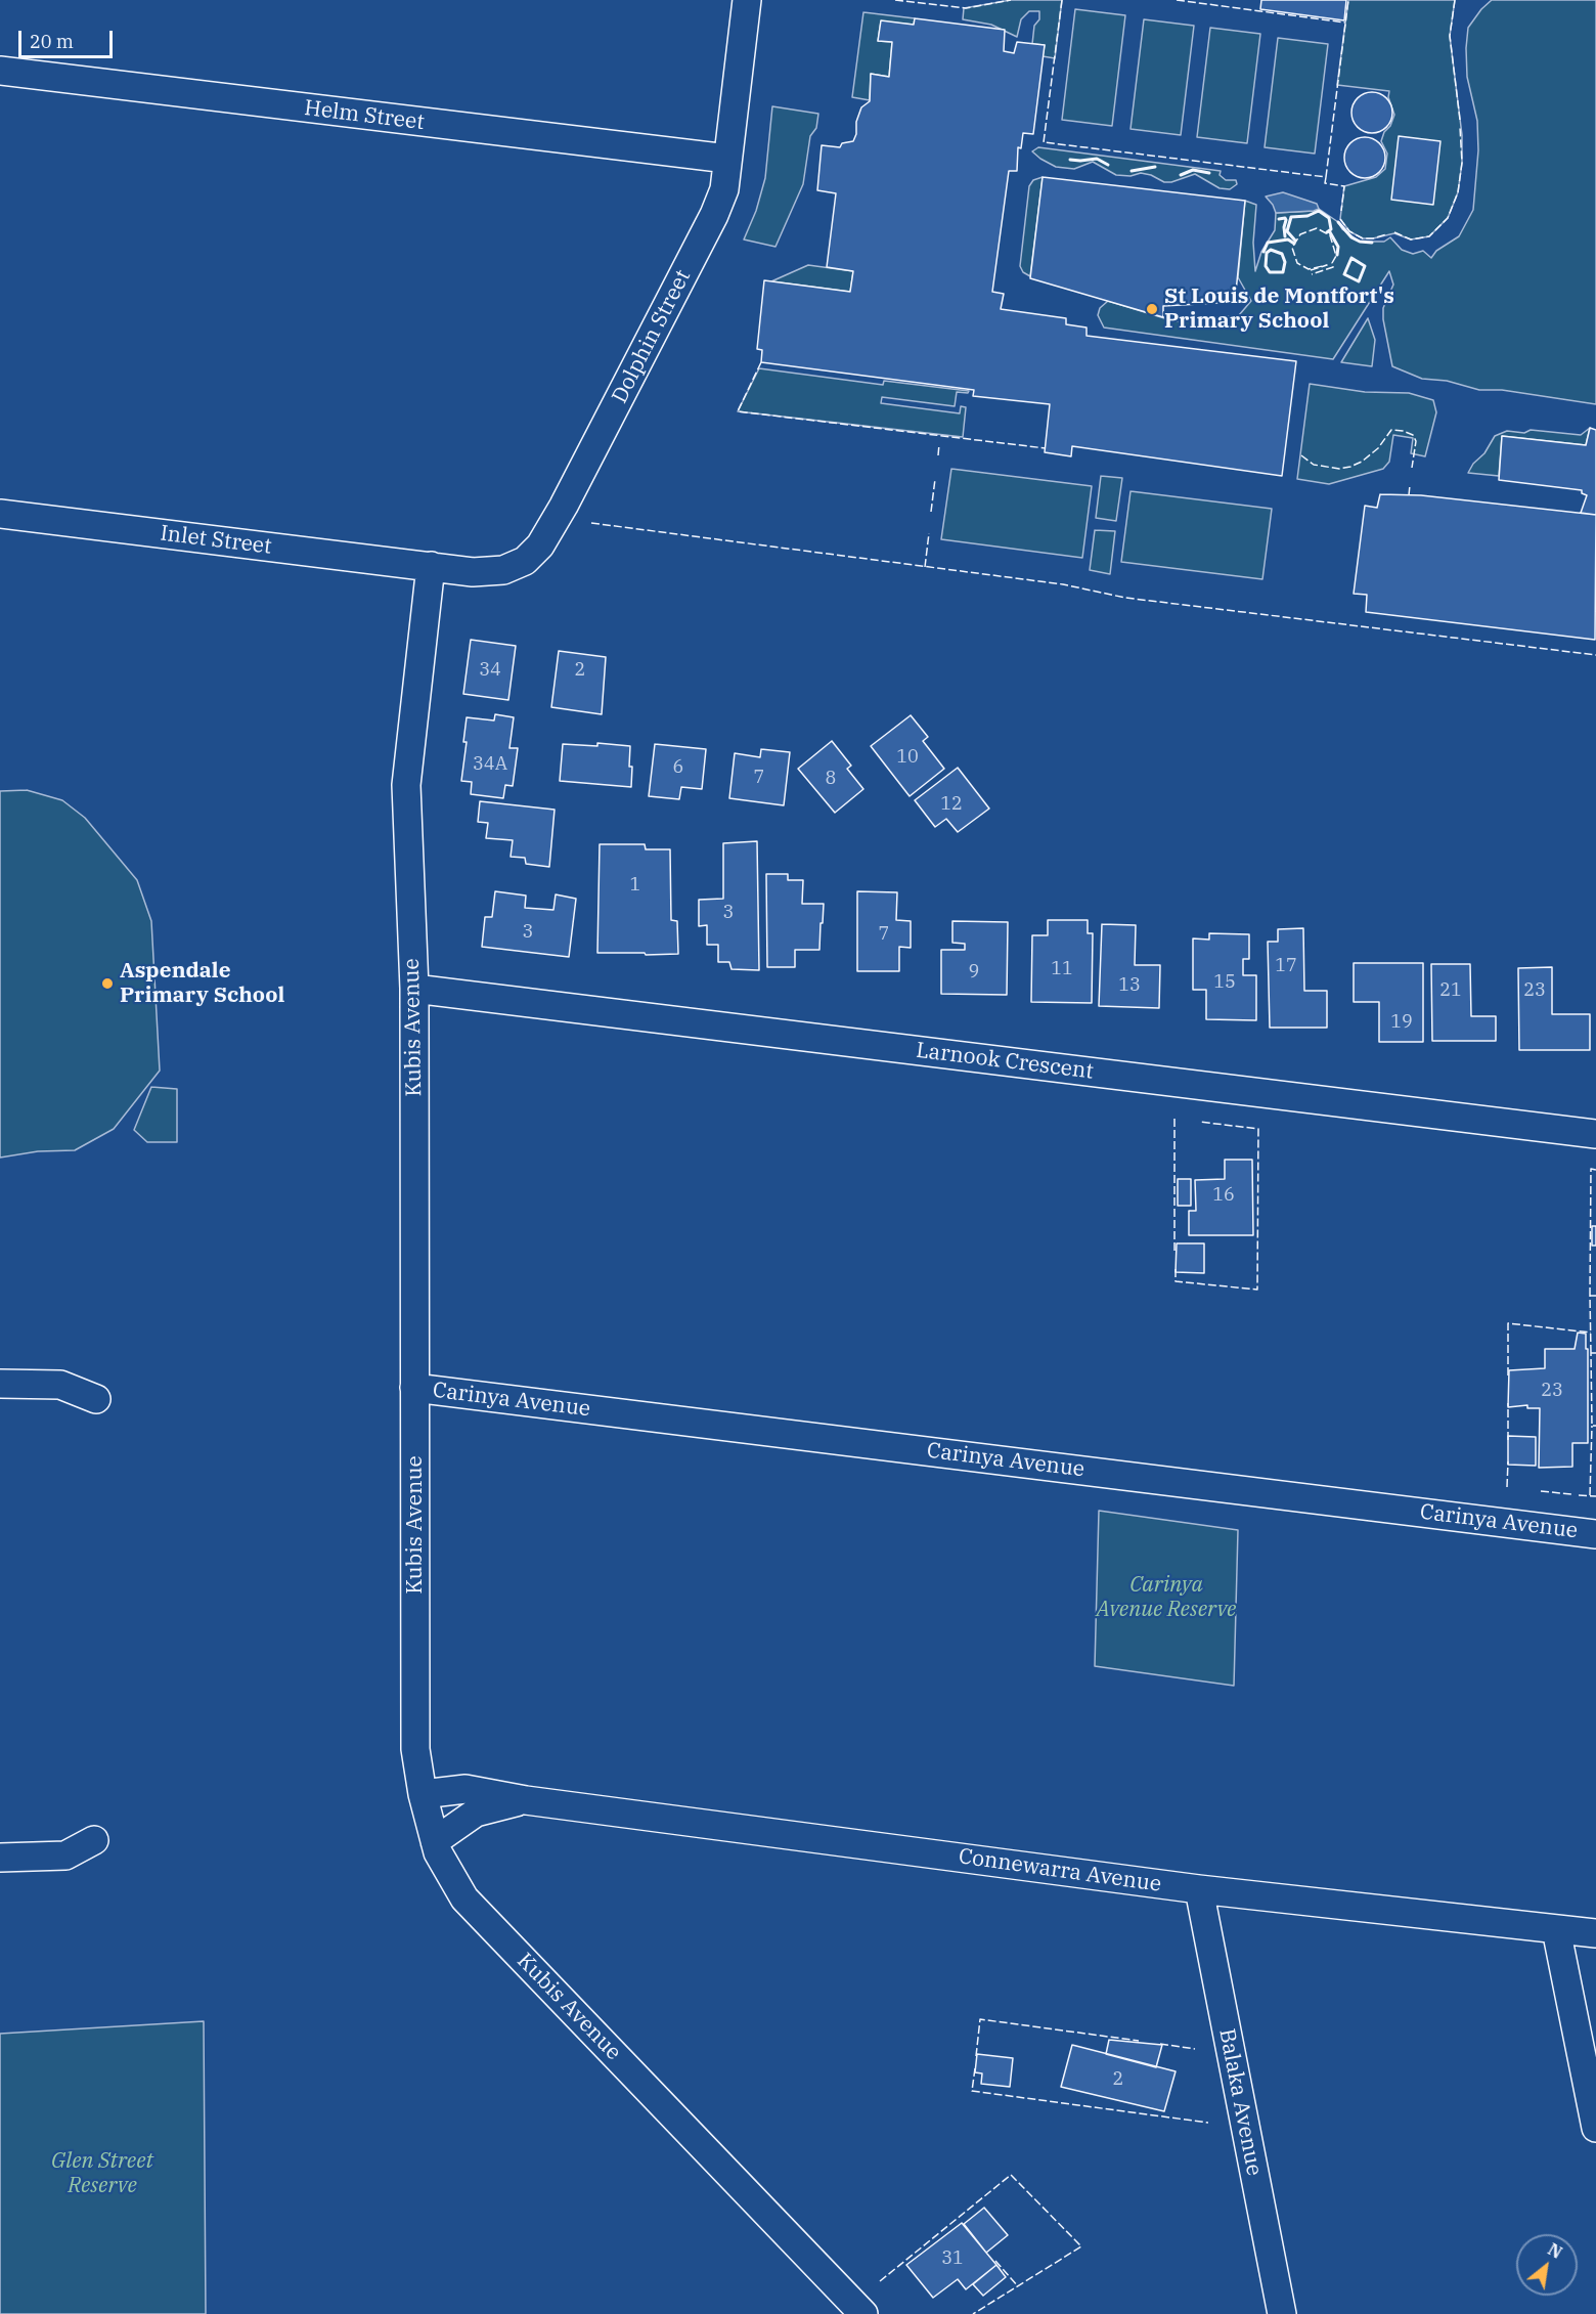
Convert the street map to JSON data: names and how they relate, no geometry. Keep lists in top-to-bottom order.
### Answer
{
  "streets": {
    "street": [
      "Helm Street",
      "Dolphin Street",
      "Inlet Street",
      "Kubis Avenue",
      "Larnook Crescent",
      "Carinya Avenue",
      "Connewarra Avenue",
      "Balaka Avenue"
    ]
  },
  "crossings": [
    ["Helm Street", "Dolphin Street"],
    ["Dolphin Street", "Inlet Street"],
    ["Dolphin Street", "Kubis Avenue"],
    ["Inlet Street", "Kubis Avenue"],
    ["Kubis Avenue", "Larnook Crescent"],
    ["Kubis Avenue", "Carinya Avenue"],
    ["Kubis Avenue", "Connewarra Avenue"],
    ["Connewarra Avenue", "Balaka Avenue"]
  ],
  "parks": ["Carinya Avenue Reserve", "Glen Street Reserve"],
  "places": ["St Louis de Montfort's Primary School", "Aspendale Primary School"],
  "house_numbers": [
    "34",
    "2",
    "10",
    "34A",
    "6",
    "7",
    "8",
    "12",
    "1",
    "3",
    "3",
    "7",
    "17",
    "11",
    "9",
    "15",
    "13",
    "21",
    "23",
    "19",
    "16",
    "23",
    "2",
    "31"
  ],
  "scale_bar": "20 m",
  "north": "top right"
}
